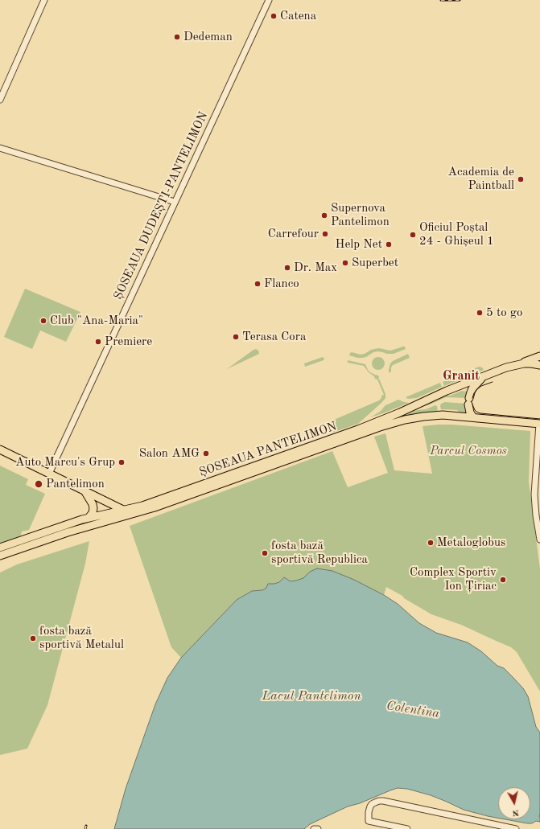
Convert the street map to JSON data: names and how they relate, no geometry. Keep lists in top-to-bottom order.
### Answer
{
  "streets": {
    "main road": ["ȘOSEAUA PANTELIMON"],
    "street": ["ȘOSEAUA DUDEȘTI-PANTELIMON"]
  },
  "districts": ["Granit"],
  "water": ["Lacul Pantelimon", "Colentina"],
  "parks": ["Parcul Cosmos"],
  "places": [
    "Catena",
    "Dedeman",
    "Academia de Paintball",
    "Supernova Pantelimon",
    "Carrefour",
    "Oficiul Poștal 24 - Ghișeul 1",
    "Help Net",
    "Superbet",
    "Dr. Max",
    "Flanco",
    "5 to go",
    "Club \"Ana-Maria\"",
    "Terasa Cora",
    "Premiere",
    "Salon AMG",
    "Auto Marcu's Grup",
    "Pantelimon",
    "Metaloglobus",
    "fosta bază sportivă Republica",
    "Complex Sportiv Ion Țiriac",
    "fosta bază sportivă Metalul"
  ],
  "north": "bottom"
}
